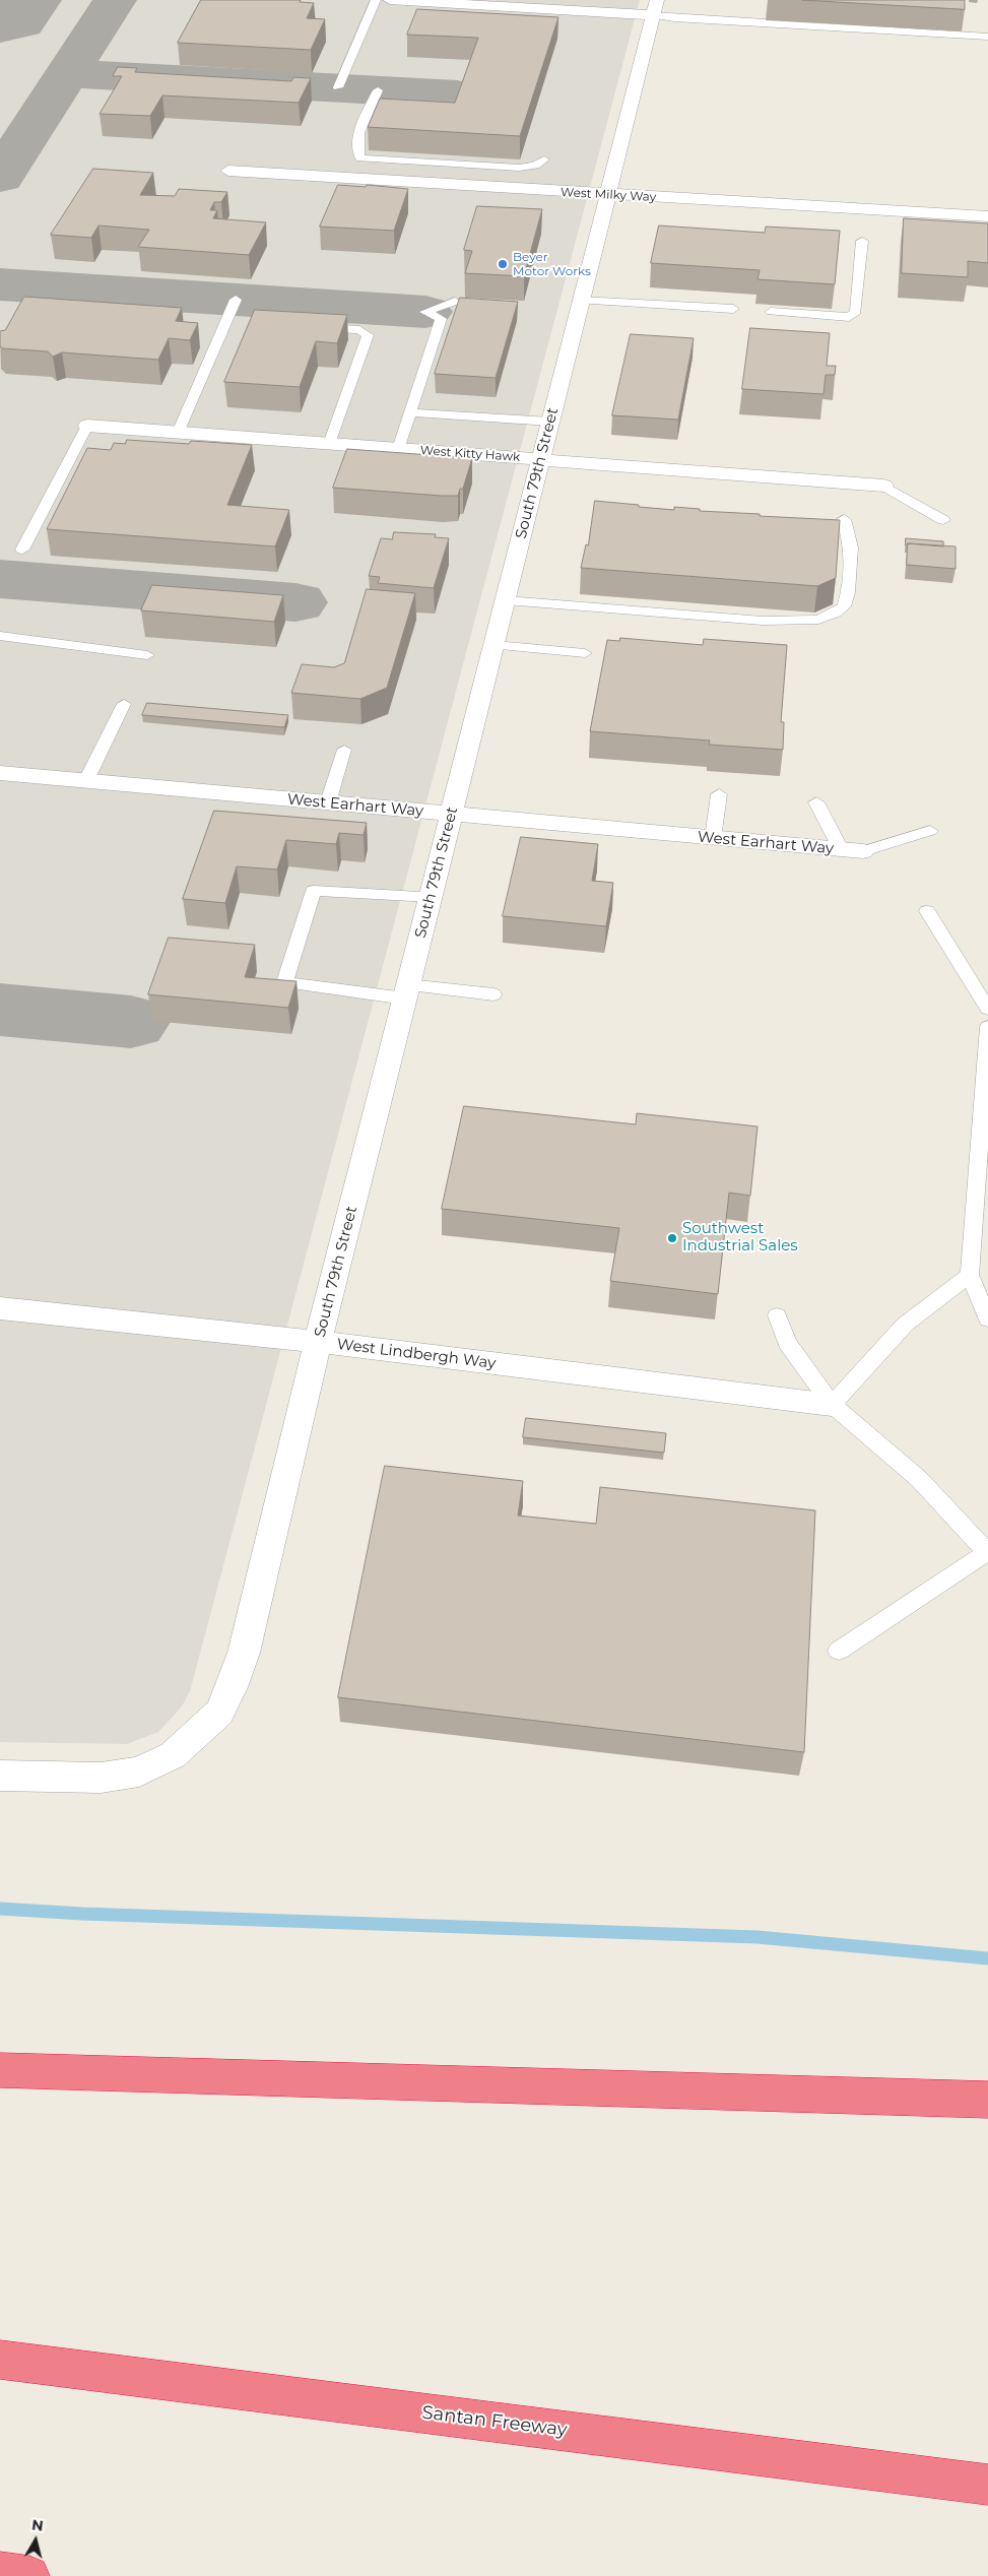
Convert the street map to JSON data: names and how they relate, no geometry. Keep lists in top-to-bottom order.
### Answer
{
  "streets": {
    "highway": ["Santan Freeway"],
    "street": [
      "West Milky Way",
      "West Kitty Hawk",
      "South 79th Street",
      "West Earhart Way",
      "West Lindbergh Way"
    ]
  },
  "crossings": [
    ["West Milky Way", "South 79th Street"],
    ["West Kitty Hawk", "South 79th Street"],
    ["South 79th Street", "West Earhart Way"],
    ["South 79th Street", "West Lindbergh Way"]
  ],
  "places": ["Beyer Motor Works", "Southwest Industrial Sales"],
  "north": "top"
}
